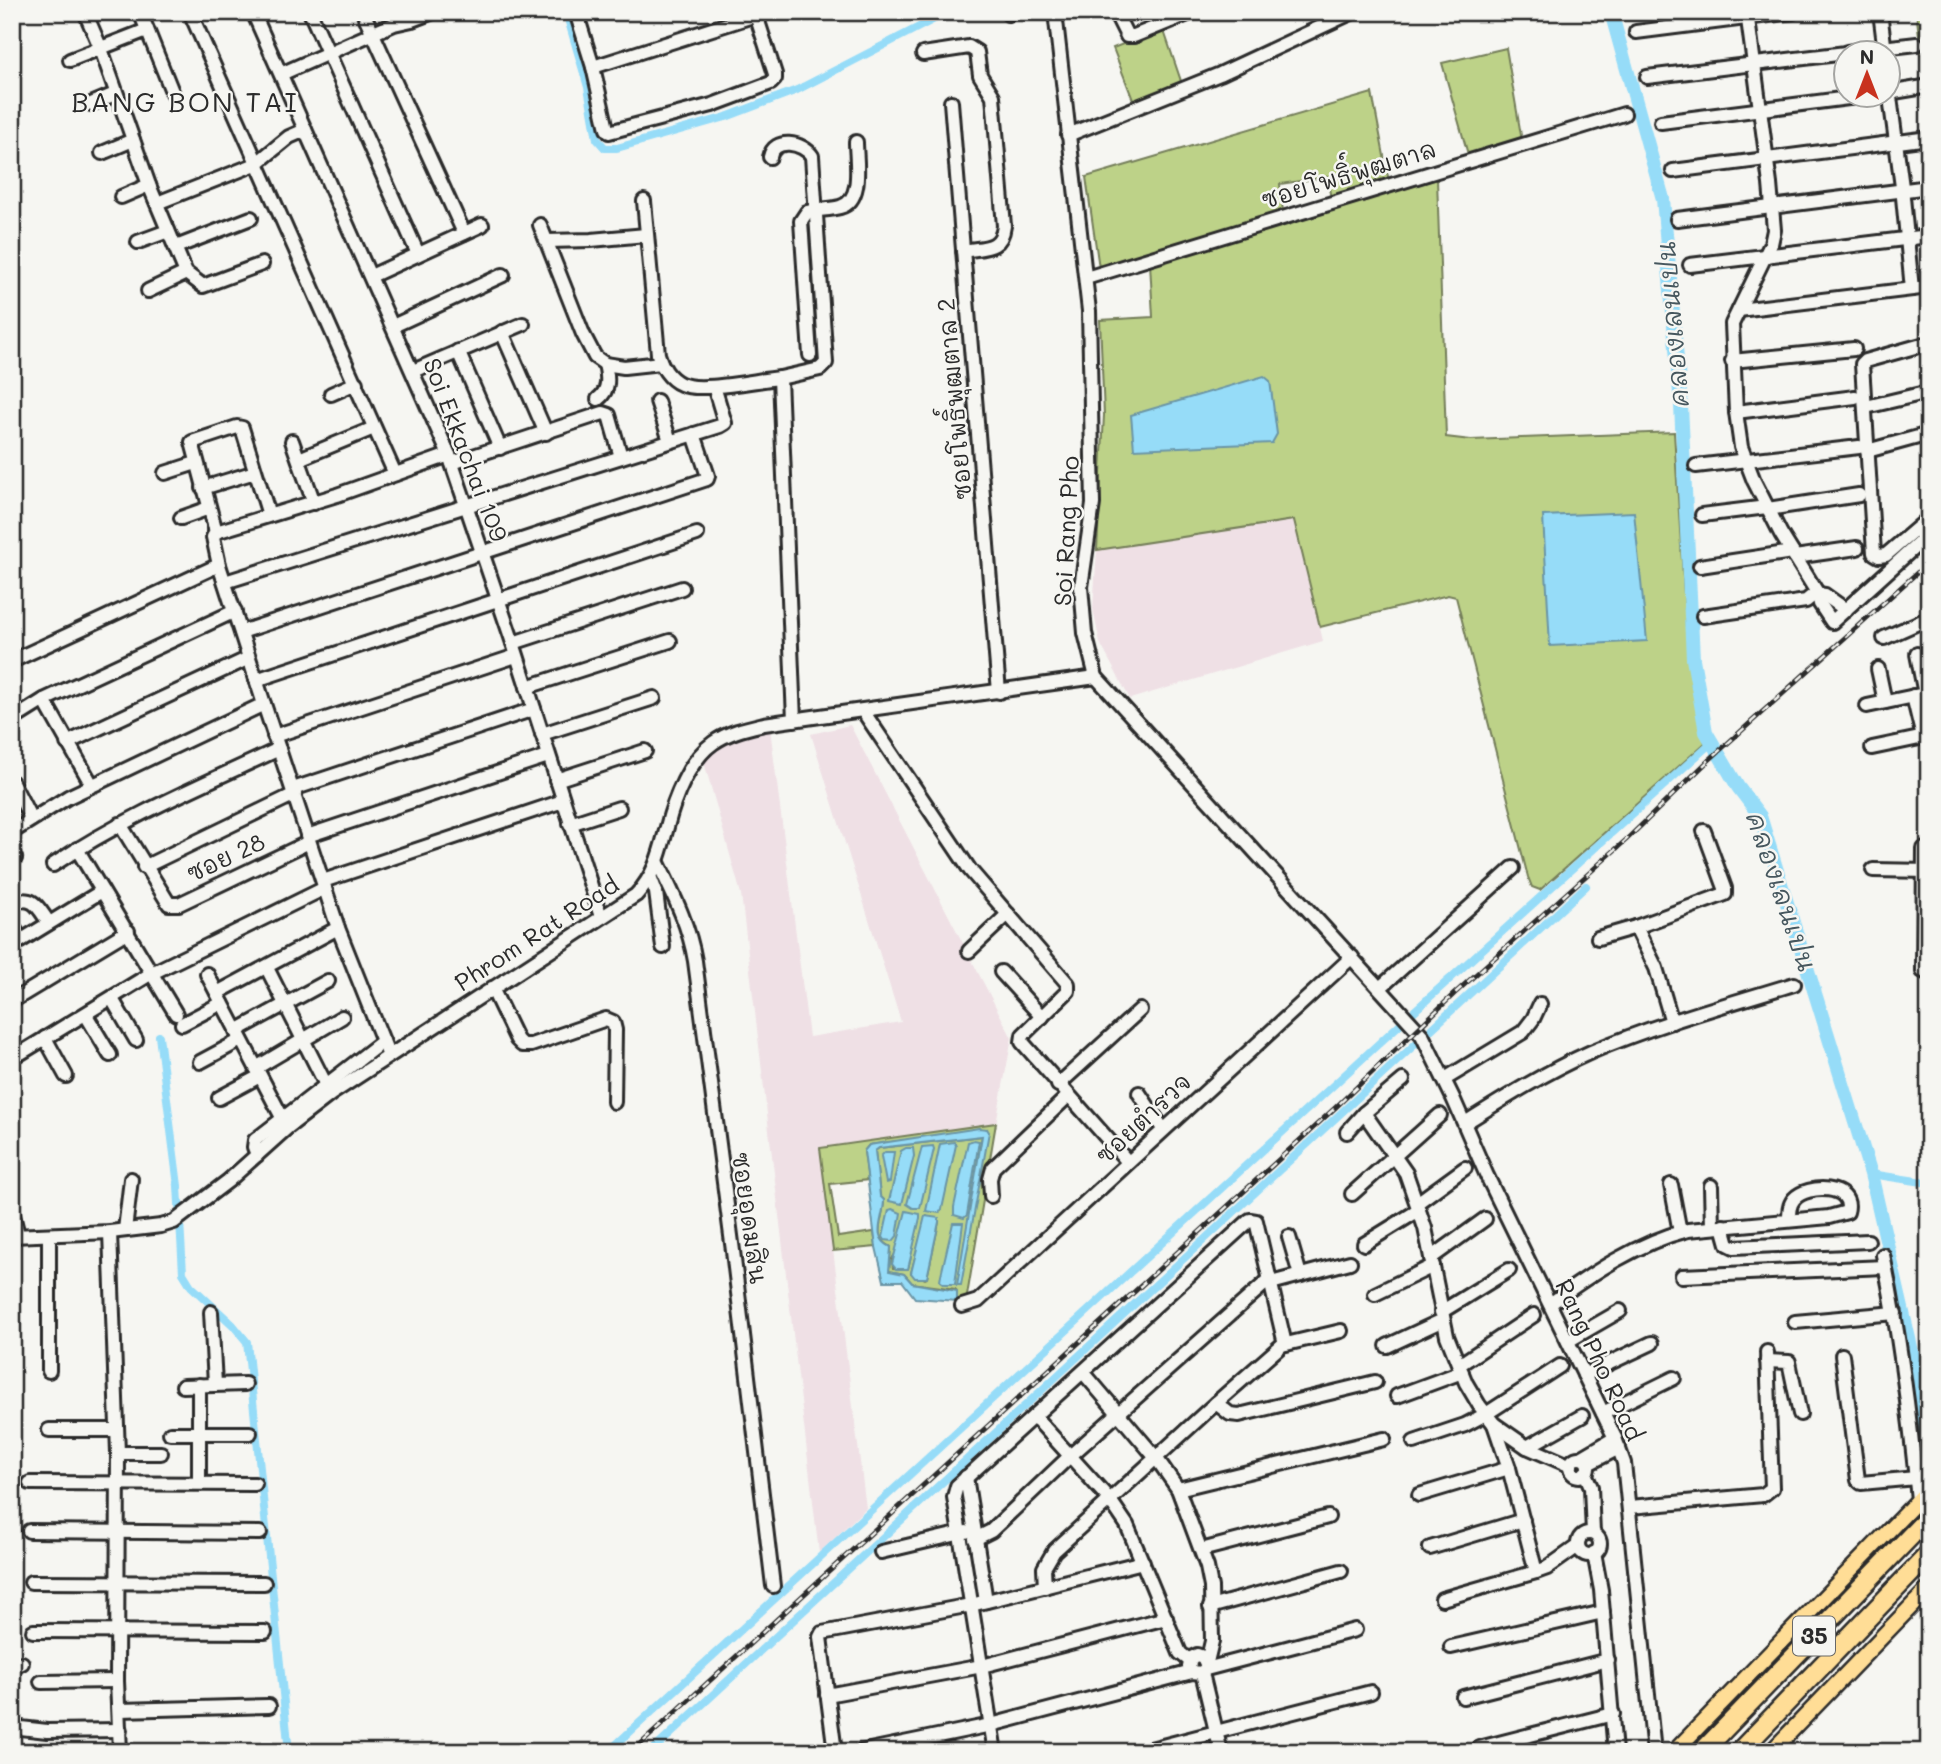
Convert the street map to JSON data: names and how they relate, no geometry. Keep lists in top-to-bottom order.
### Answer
{
  "streets": {
    "highway": ["35"],
    "street": [
      "ซอยโพธิ์พุฒตาล",
      "ซอยโพธิ์พุฒตาล 2",
      "Soi Ekkachai 109",
      "Soi Rang Pho",
      "ซอย 28",
      "Phrom Rat Road",
      "ซอยตำรวจ",
      "ซอยอุดมสิน",
      "Rang Pho Road"
    ]
  },
  "crossings": [
    ["ซอยโพธิ์พุฒตาล", "Soi Rang Pho"],
    ["ซอยโพธิ์พุฒตาล 2", "Phrom Rat Road"],
    ["Soi Ekkachai 109", "Phrom Rat Road"],
    ["Soi Rang Pho", "Phrom Rat Road"],
    ["Soi Rang Pho", "ซอยตำรวจ"],
    ["Soi Rang Pho", "Rang Pho Road"],
    ["Phrom Rat Road", "ซอยอุดมสิน"]
  ],
  "districts": ["BANG BON TAI"],
  "water": ["คลองเลนเปน"],
  "north": "top"
}
